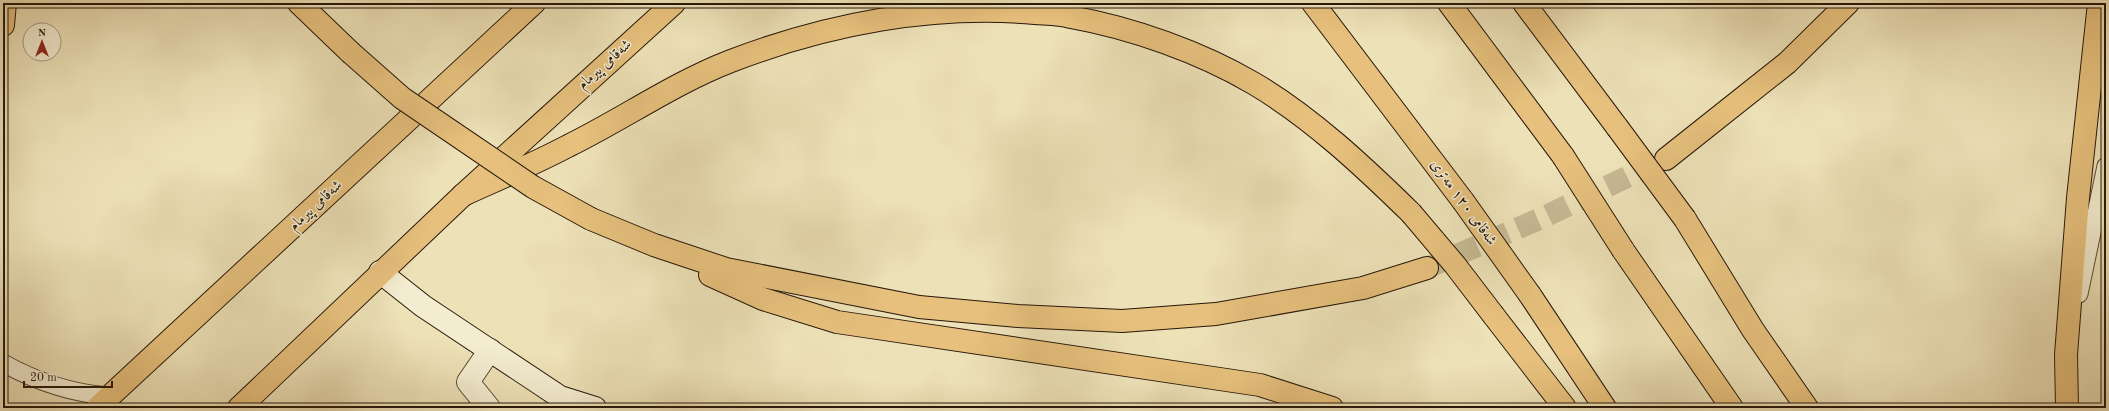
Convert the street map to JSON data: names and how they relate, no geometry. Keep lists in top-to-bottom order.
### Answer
{
  "streets": {
    "highway": ["شەقامی پیرمام", "شەقامی ١٢٠ مەتری"]
  },
  "scale_bar": "20 m",
  "north": "top"
}
